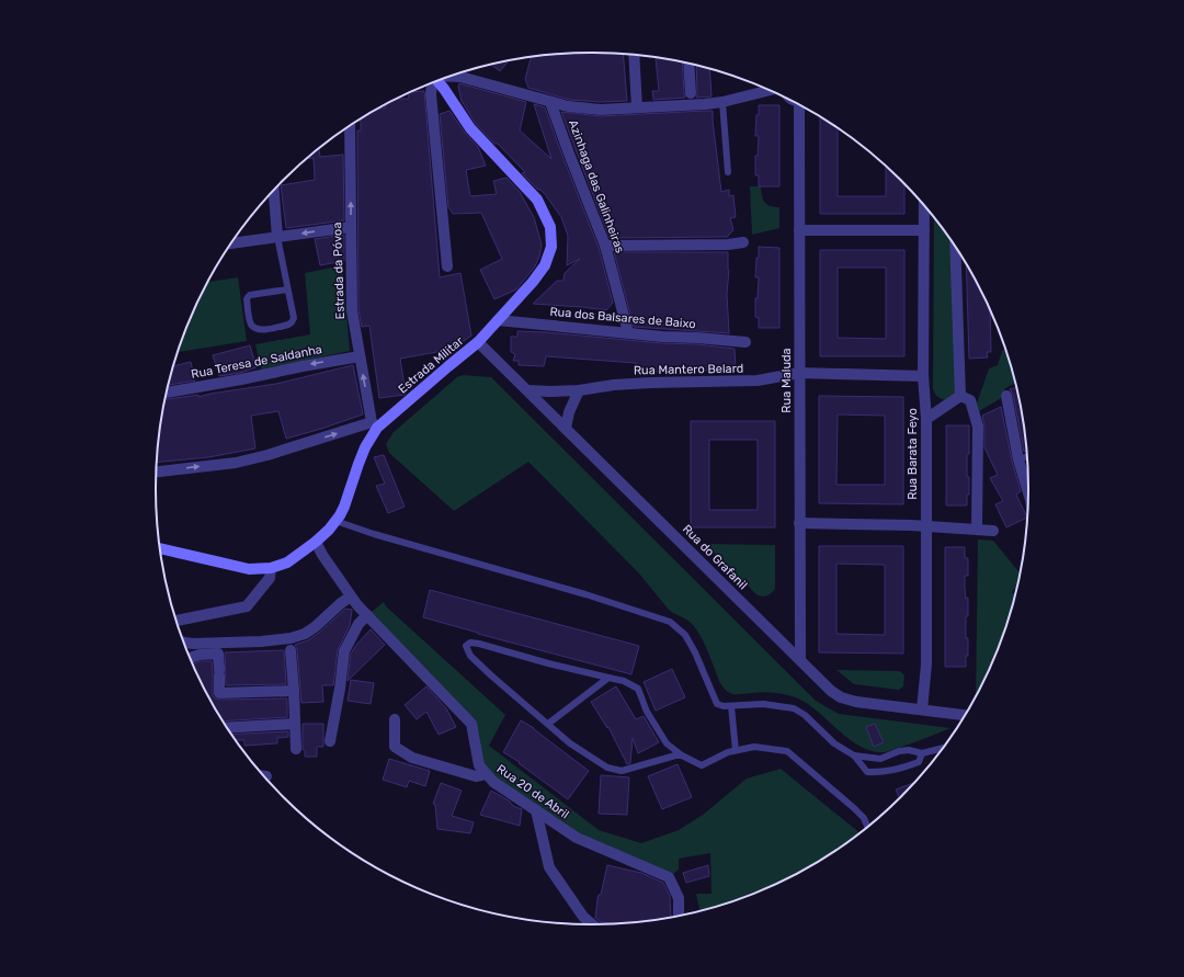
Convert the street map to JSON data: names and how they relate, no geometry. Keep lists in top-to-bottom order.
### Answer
{
  "streets": {
    "street": [
      "Azinhaga das Galinheiras",
      "Estrada da Póvoa",
      "Rua dos Balsares de Baixo",
      "Rua Teresa de Saldanha",
      "Estrada Militar",
      "Rua Mantero Belard",
      "Rua Maluda",
      "Rua Barata Feyo",
      "Rua do Grafanil",
      "Rua 20 de Abril"
    ]
  },
  "crossings": [
    ["Azinhaga das Galinheiras", "Rua dos Balsares de Baixo"],
    ["Estrada da Póvoa", "Rua Teresa de Saldanha"],
    ["Estrada da Póvoa", "Estrada Militar"],
    ["Rua dos Balsares de Baixo", "Estrada Militar"],
    ["Estrada Militar", "Rua do Grafanil"],
    ["Estrada Militar", "Rua 20 de Abril"],
    ["Rua Mantero Belard", "Rua Maluda"],
    ["Rua Mantero Belard", "Rua Barata Feyo"],
    ["Rua Mantero Belard", "Rua do Grafanil"],
    ["Rua Maluda", "Rua do Grafanil"],
    ["Rua Barata Feyo", "Rua do Grafanil"]
  ]
}
